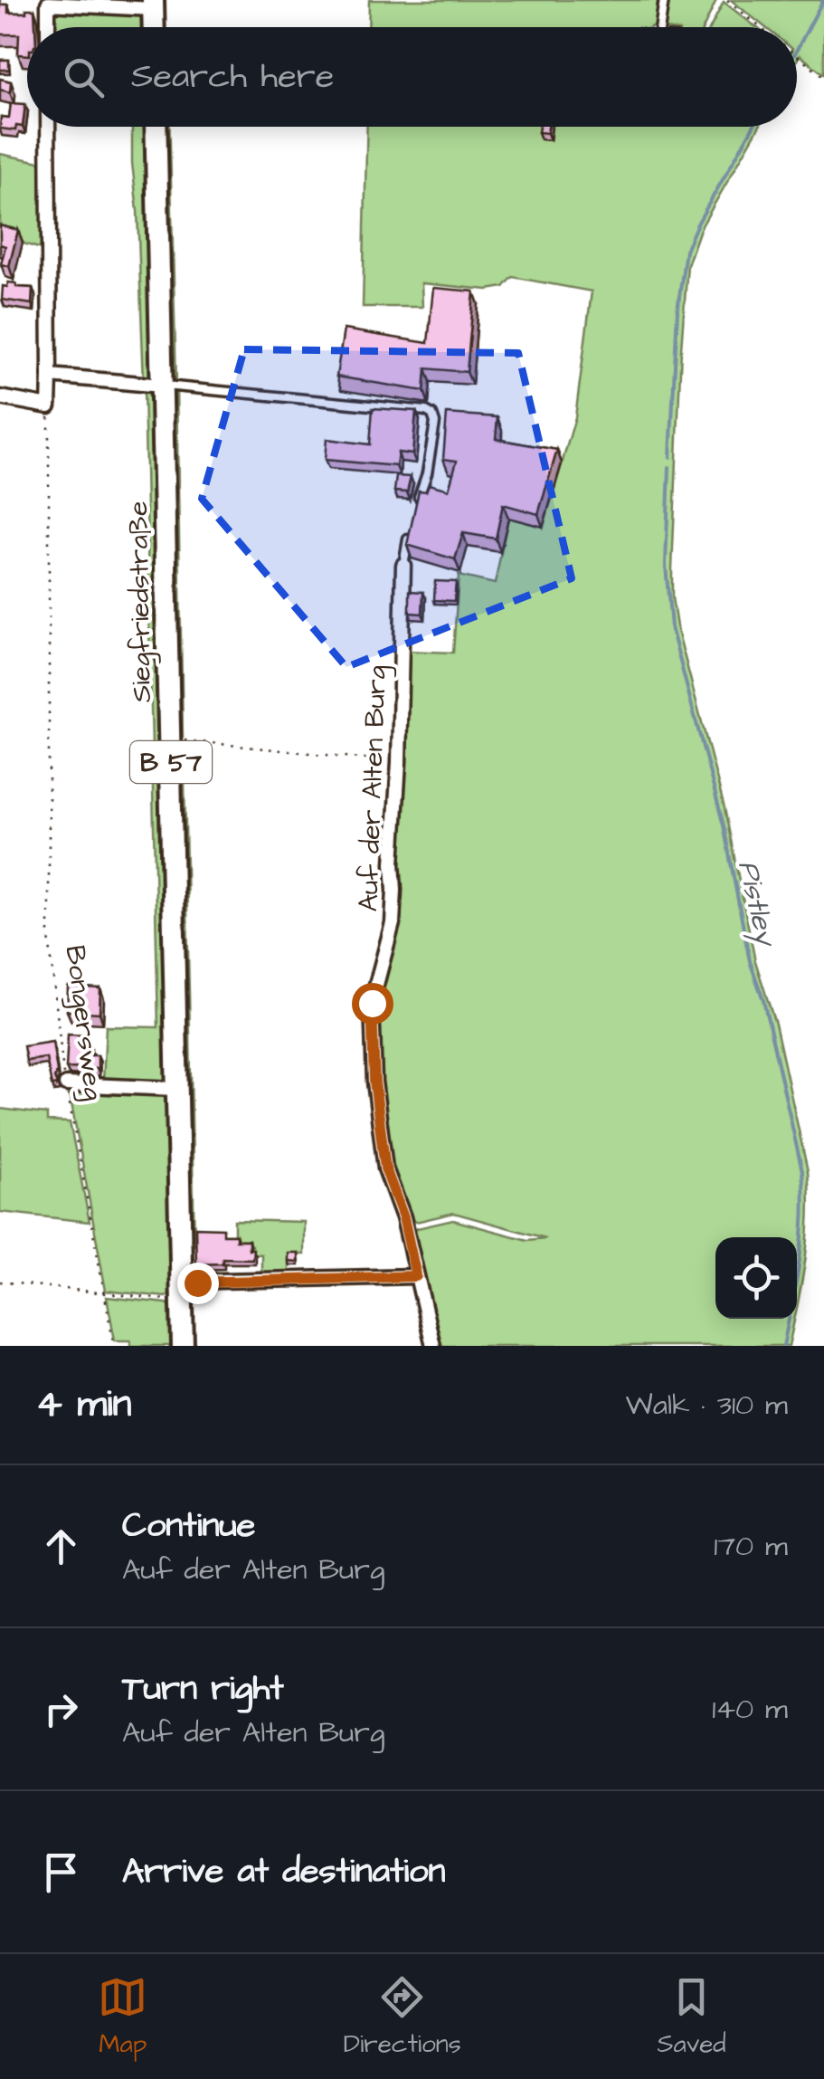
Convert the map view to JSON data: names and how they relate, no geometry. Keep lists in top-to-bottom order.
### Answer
{
  "streets": {
    "main road": ["Siegfriedstraße", "B 57"],
    "street": ["Auf der Alten Burg"],
    "path": ["Bongersweg"]
  },
  "crossings": [
    ["Siegfriedstraße", "B 57"]
  ],
  "water": ["Pistley"],
  "page": {
    "search": "Search here",
    "heading": ["4 min", "Walk · 310 m"],
    "list": [
      ["Continue", "Auf der Alten Burg", "170 m"],
      ["Turn right", "Auf der Alten Burg", "140 m"],
      "Arrive at destination"
    ],
    "nav": ["Map", "Directions", "Saved"]
  }
}
